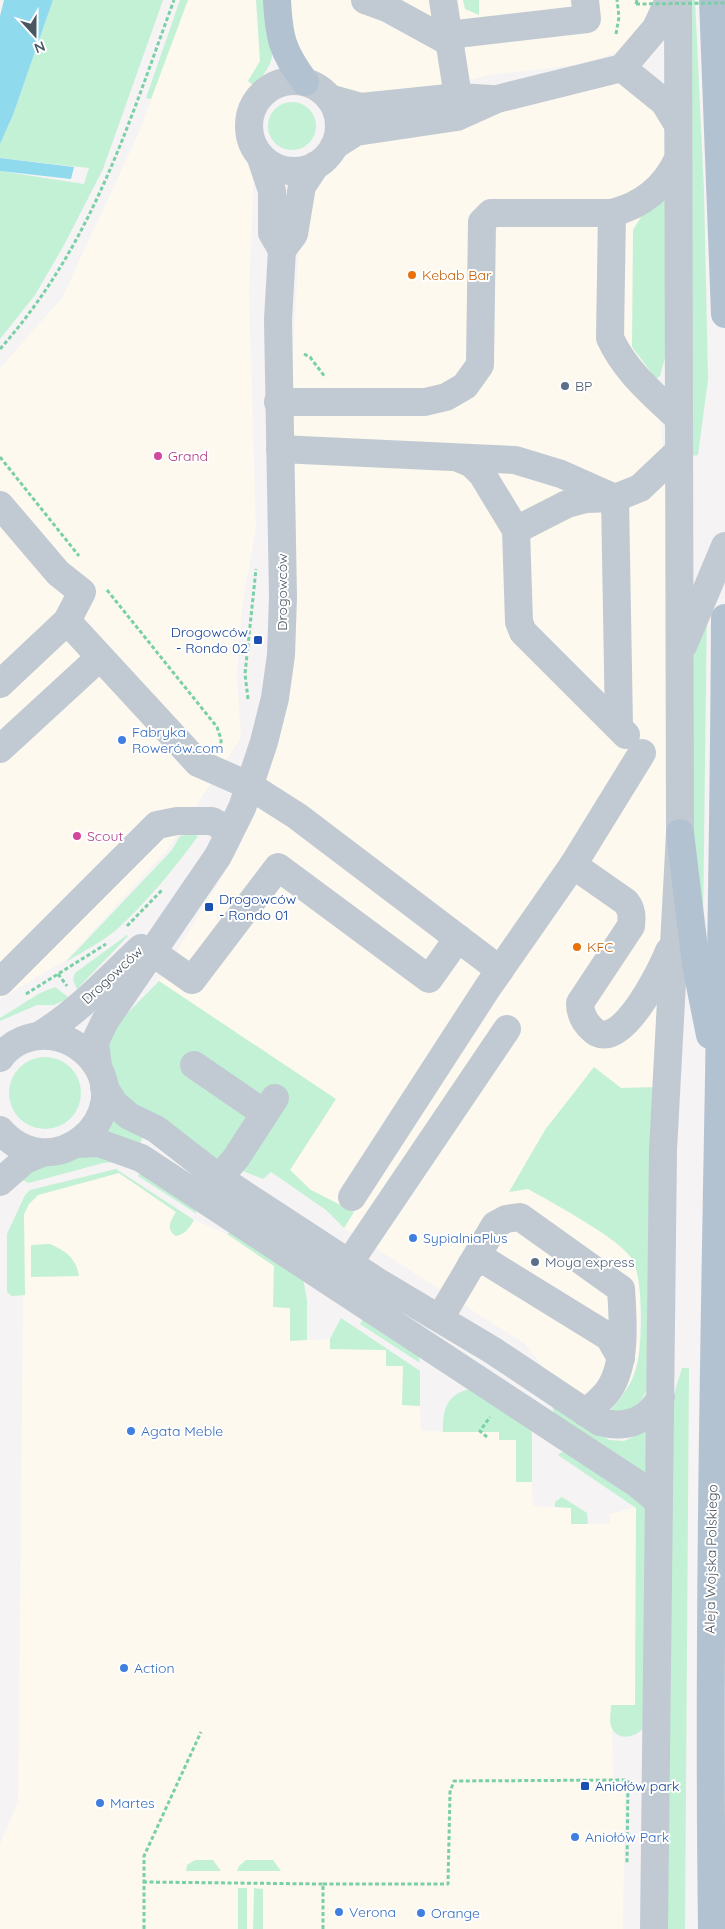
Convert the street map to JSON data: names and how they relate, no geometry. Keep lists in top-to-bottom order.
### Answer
{
  "streets": {
    "main road": ["Aleja Wojska Polskiego"],
    "street": ["Drogowców"]
  },
  "places": {
    "other": [
      "Kebab Bar",
      "BP",
      "Grand",
      "Fabryka Rowerów.com",
      "Scout",
      "KFC",
      "SypialniaPlus",
      "Moya express",
      "Agata Meble",
      "Action",
      "Martes",
      "Aniołów Park",
      "Verona",
      "Orange"
    ],
    "transit": ["Drogowców - Rondo 02", "Drogowców - Rondo 01", "Aniołów park"]
  },
  "north": "bottom"
}
